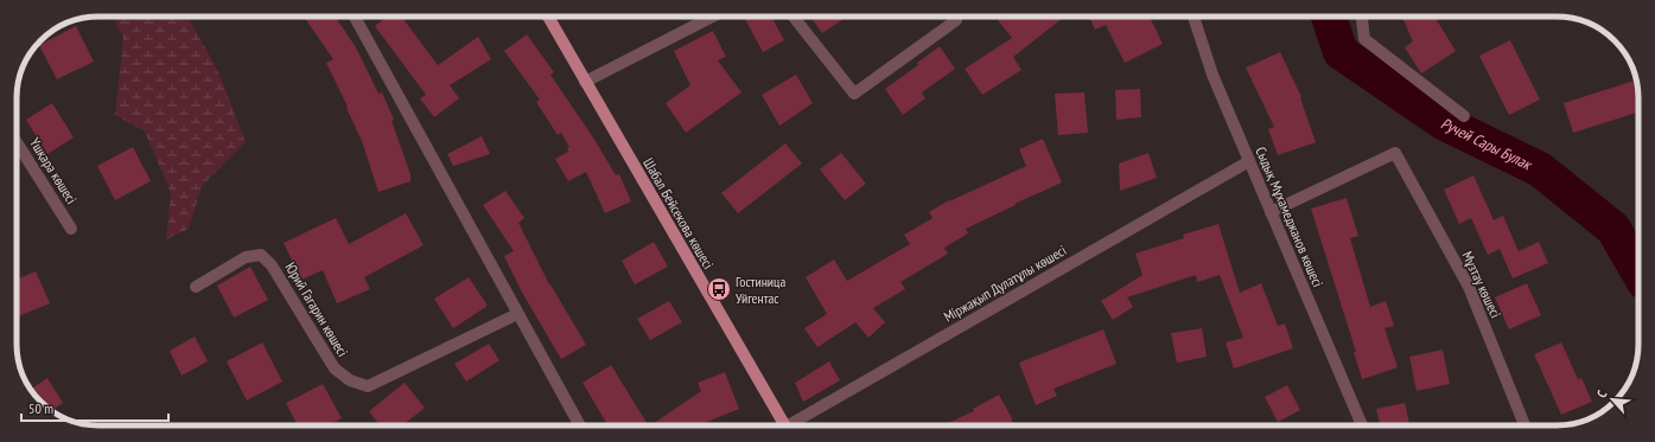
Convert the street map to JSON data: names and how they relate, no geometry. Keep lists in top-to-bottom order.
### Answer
{
  "streets": {
    "main road": ["Шабал Бейсекова көшесі"],
    "street": [
      "Үшқара көшесі",
      "Сыдық Мұхамеджанов көшесі",
      "Міржақып Дулатұлы көшесі",
      "Мұзтау көшесі",
      "Юрий Гагарин көшесі"
    ]
  },
  "crossings": [
    ["Сыдық Мұхамеджанов көшесі", "Міржақып Дулатұлы көшесі"],
    ["Сыдық Мұхамеджанов көшесі", "Мұзтау көшесі"]
  ],
  "water": ["Ручей Сары Булак"],
  "places": {
    "bus stop": ["Гостиница Уйгентас"]
  },
  "scale_bar": "50 m",
  "north": "top left"
}
